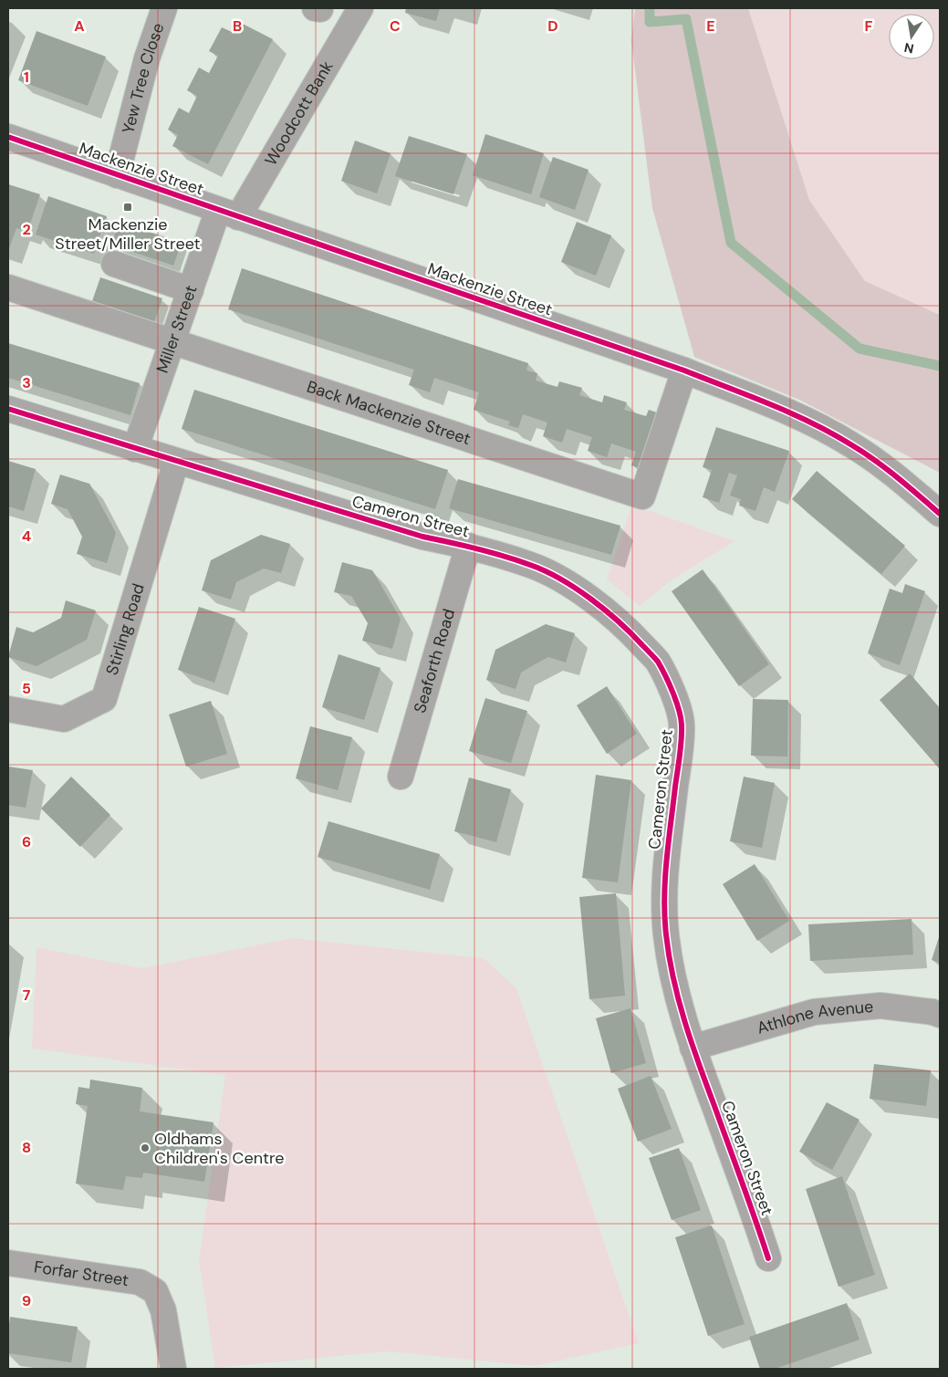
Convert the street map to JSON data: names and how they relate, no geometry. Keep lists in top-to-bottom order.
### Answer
{
  "streets": {
    "street": [
      "Yew Tree Close",
      "Woodcott Bank",
      "Mackenzie Street",
      "Miller Street",
      "Back Mackenzie Street",
      "Cameron Street",
      "Stirling Road",
      "Seaforth Road",
      "Athlone Avenue",
      "Forfar Street"
    ]
  },
  "crossings": [
    ["Yew Tree Close", "Mackenzie Street"],
    ["Woodcott Bank", "Mackenzie Street"],
    ["Woodcott Bank", "Miller Street"],
    ["Mackenzie Street", "Miller Street"],
    ["Mackenzie Street", "Back Mackenzie Street"],
    ["Miller Street", "Back Mackenzie Street"],
    ["Miller Street", "Cameron Street"],
    ["Cameron Street", "Stirling Road"],
    ["Cameron Street", "Seaforth Road"],
    ["Cameron Street", "Athlone Avenue"]
  ],
  "places": {
    "transit": ["Mackenzie Street/Miller Street"],
    "other": ["Oldhams Children's Centre"]
  },
  "north": "bottom",
  "grid": {
    "columns": [
      "A",
      "B",
      "C",
      "D",
      "E",
      "F"
    ],
    "rows": [
      "1",
      "2",
      "3",
      "4",
      "5",
      "6",
      "7",
      "8",
      "9"
    ]
  }
}
